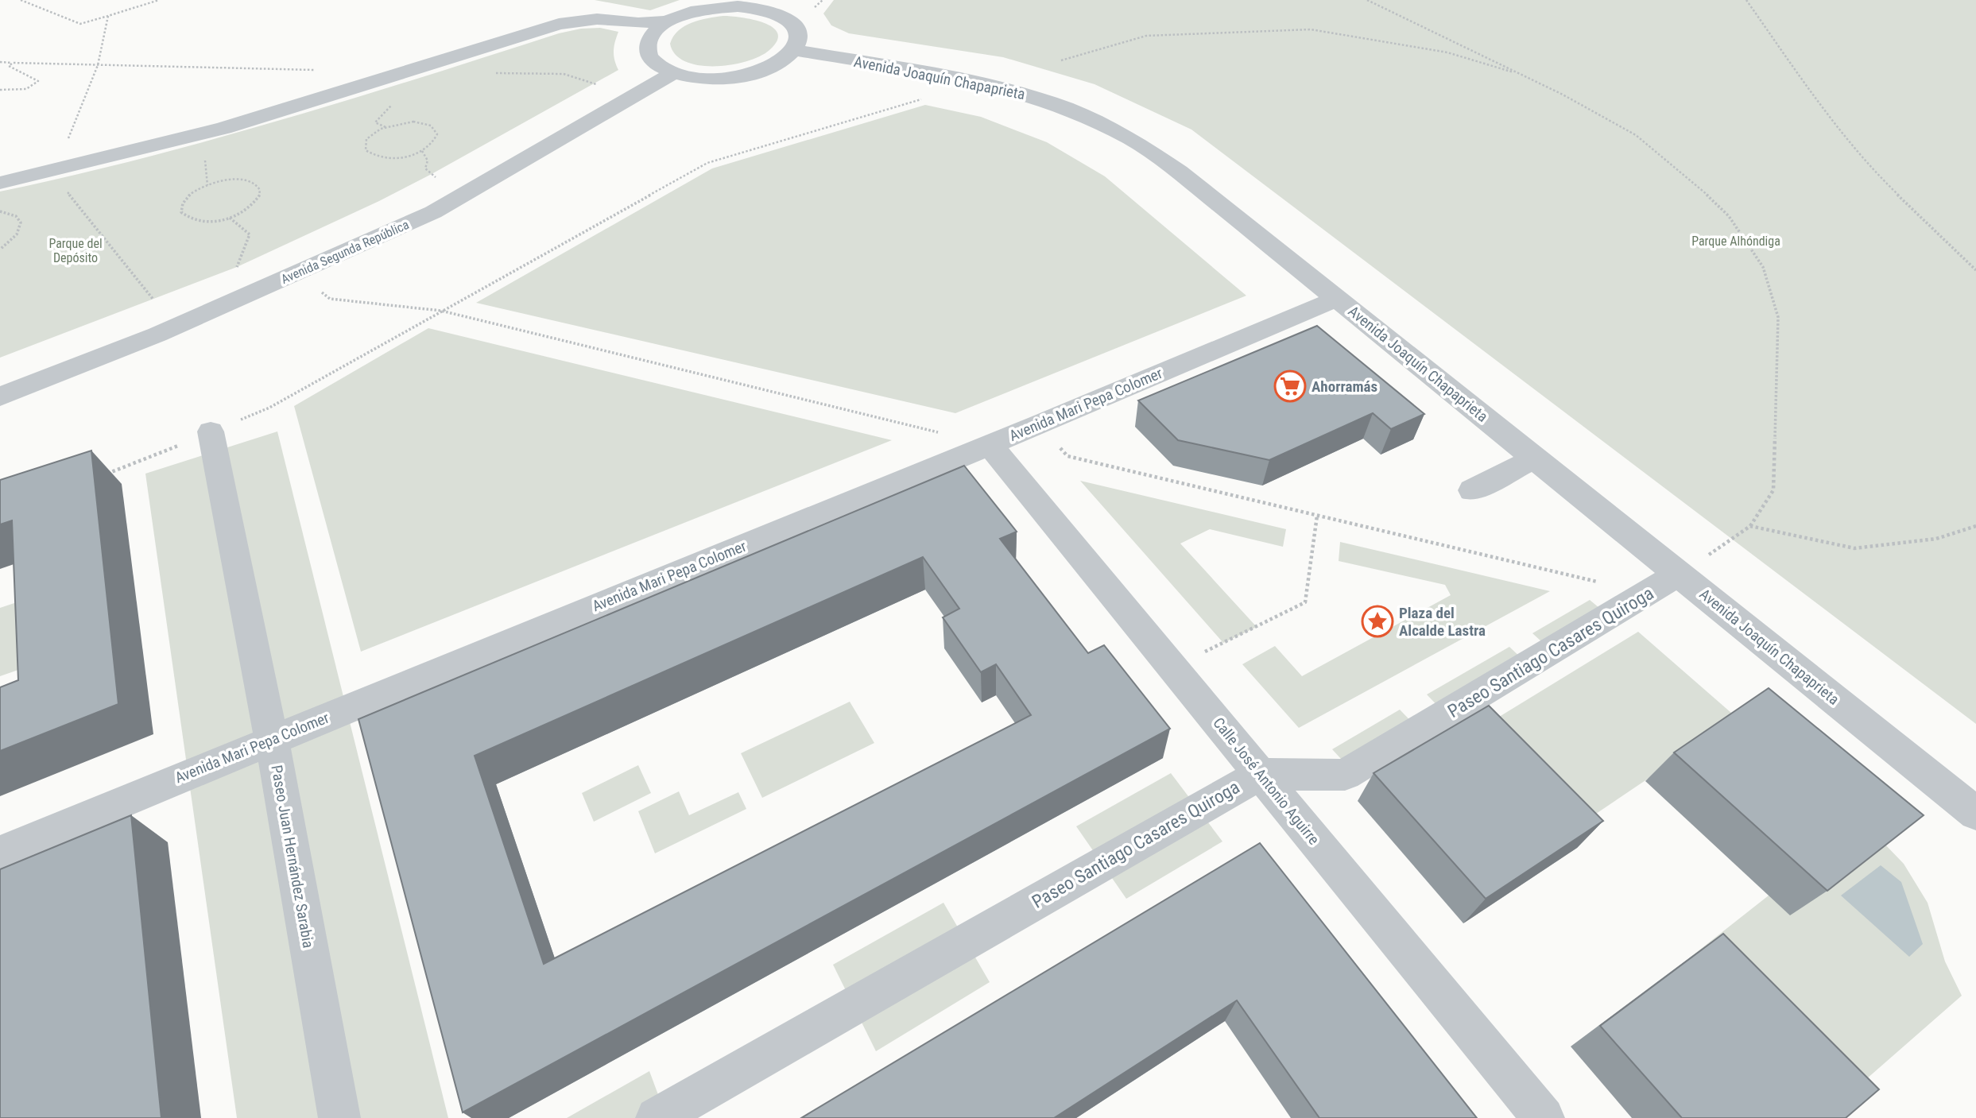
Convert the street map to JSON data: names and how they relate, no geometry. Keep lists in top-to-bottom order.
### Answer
{
  "streets": {
    "street": [
      "Avenida Joaquín Chapaprieta",
      "Avenida Segunda República",
      "Avenida Mari Pepa Colomer",
      "Paseo Santiago Casares Quiroga",
      "Calle José Antonio Aguirre",
      "Paseo Juan Hernández Sarabia"
    ]
  },
  "crossings": [
    ["Avenida Joaquín Chapaprieta", "Avenida Mari Pepa Colomer"],
    ["Avenida Joaquín Chapaprieta", "Paseo Santiago Casares Quiroga"],
    ["Avenida Mari Pepa Colomer", "Calle José Antonio Aguirre"],
    ["Avenida Mari Pepa Colomer", "Paseo Juan Hernández Sarabia"],
    ["Paseo Santiago Casares Quiroga", "Calle José Antonio Aguirre"]
  ],
  "parks": ["Parque Alhóndiga", "Parque del Depósito"],
  "places": {
    "supermarket": ["Ahorramás"],
    "place": ["Plaza del Alcalde Lastra"]
  }
}
